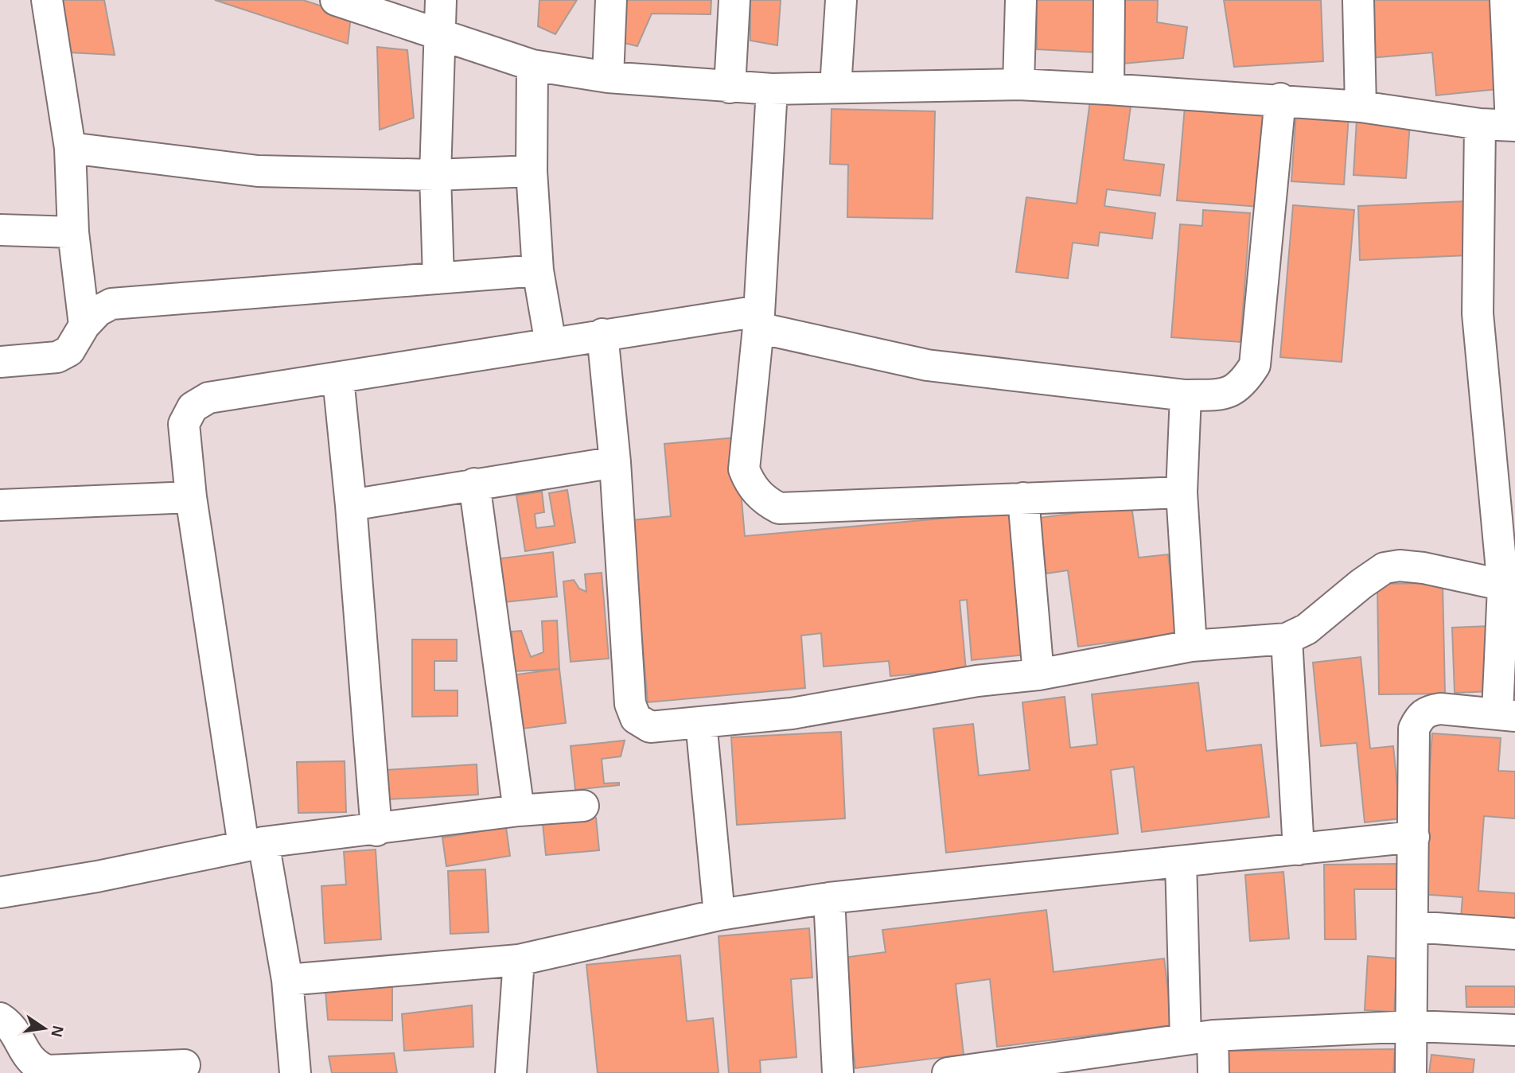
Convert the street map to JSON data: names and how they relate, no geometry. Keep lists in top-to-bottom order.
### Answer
{
  "north": "right"
}
